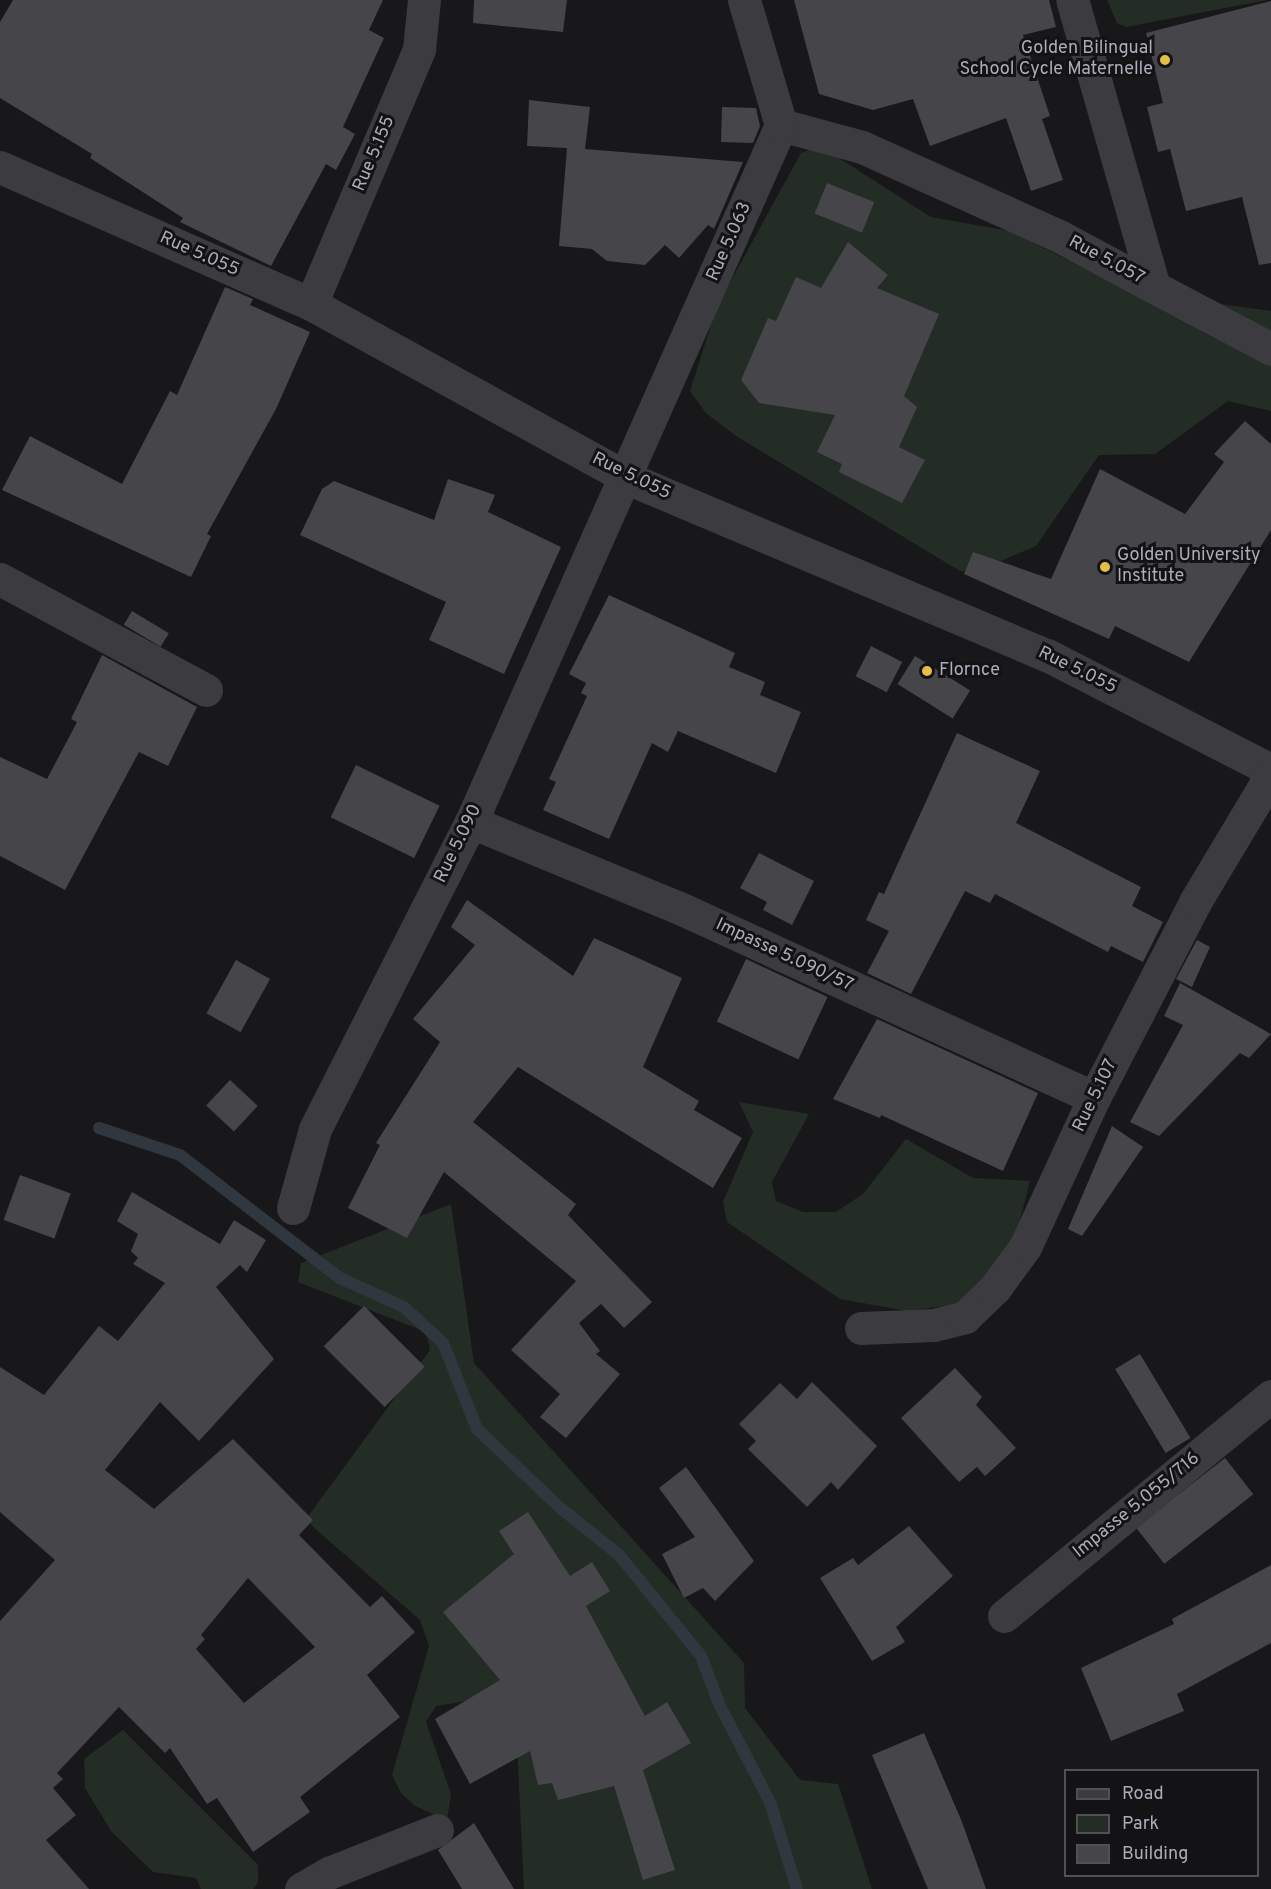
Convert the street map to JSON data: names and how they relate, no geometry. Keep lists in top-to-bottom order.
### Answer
{
  "streets": {
    "street": [
      "Rue 5.155",
      "Rue 5.063",
      "Rue 5.055",
      "Rue 5.057",
      "Rue 5.090",
      "Impasse 5.090/57",
      "Rue 5.107",
      "Impasse 5.055/716"
    ]
  },
  "crossings": [
    ["Rue 5.155", "Rue 5.055"],
    ["Rue 5.063", "Rue 5.055"],
    ["Rue 5.063", "Rue 5.057"],
    ["Rue 5.063", "Rue 5.090"],
    ["Rue 5.055", "Rue 5.090"],
    ["Rue 5.090", "Impasse 5.090/57"],
    ["Impasse 5.090/57", "Rue 5.107"]
  ],
  "places": ["Golden Bilingual School Cycle Maternelle", "Golden University Institute", "Flornce"],
  "legend": ["Road", "Park", "Building"]
}
